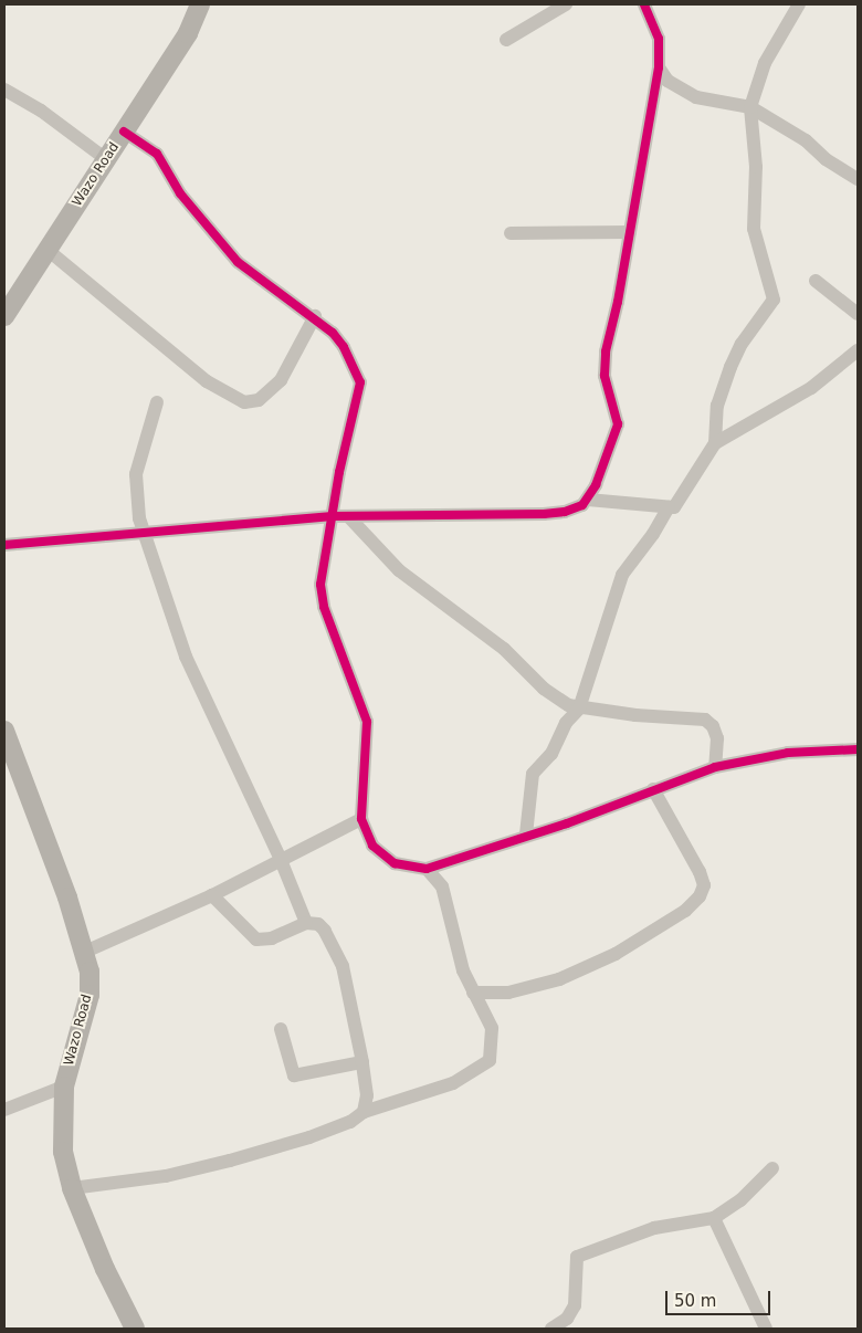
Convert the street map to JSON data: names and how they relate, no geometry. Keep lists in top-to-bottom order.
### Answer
{
  "streets": {
    "main road": ["Wazo Road"]
  },
  "scale_bar": "50 m"
}
